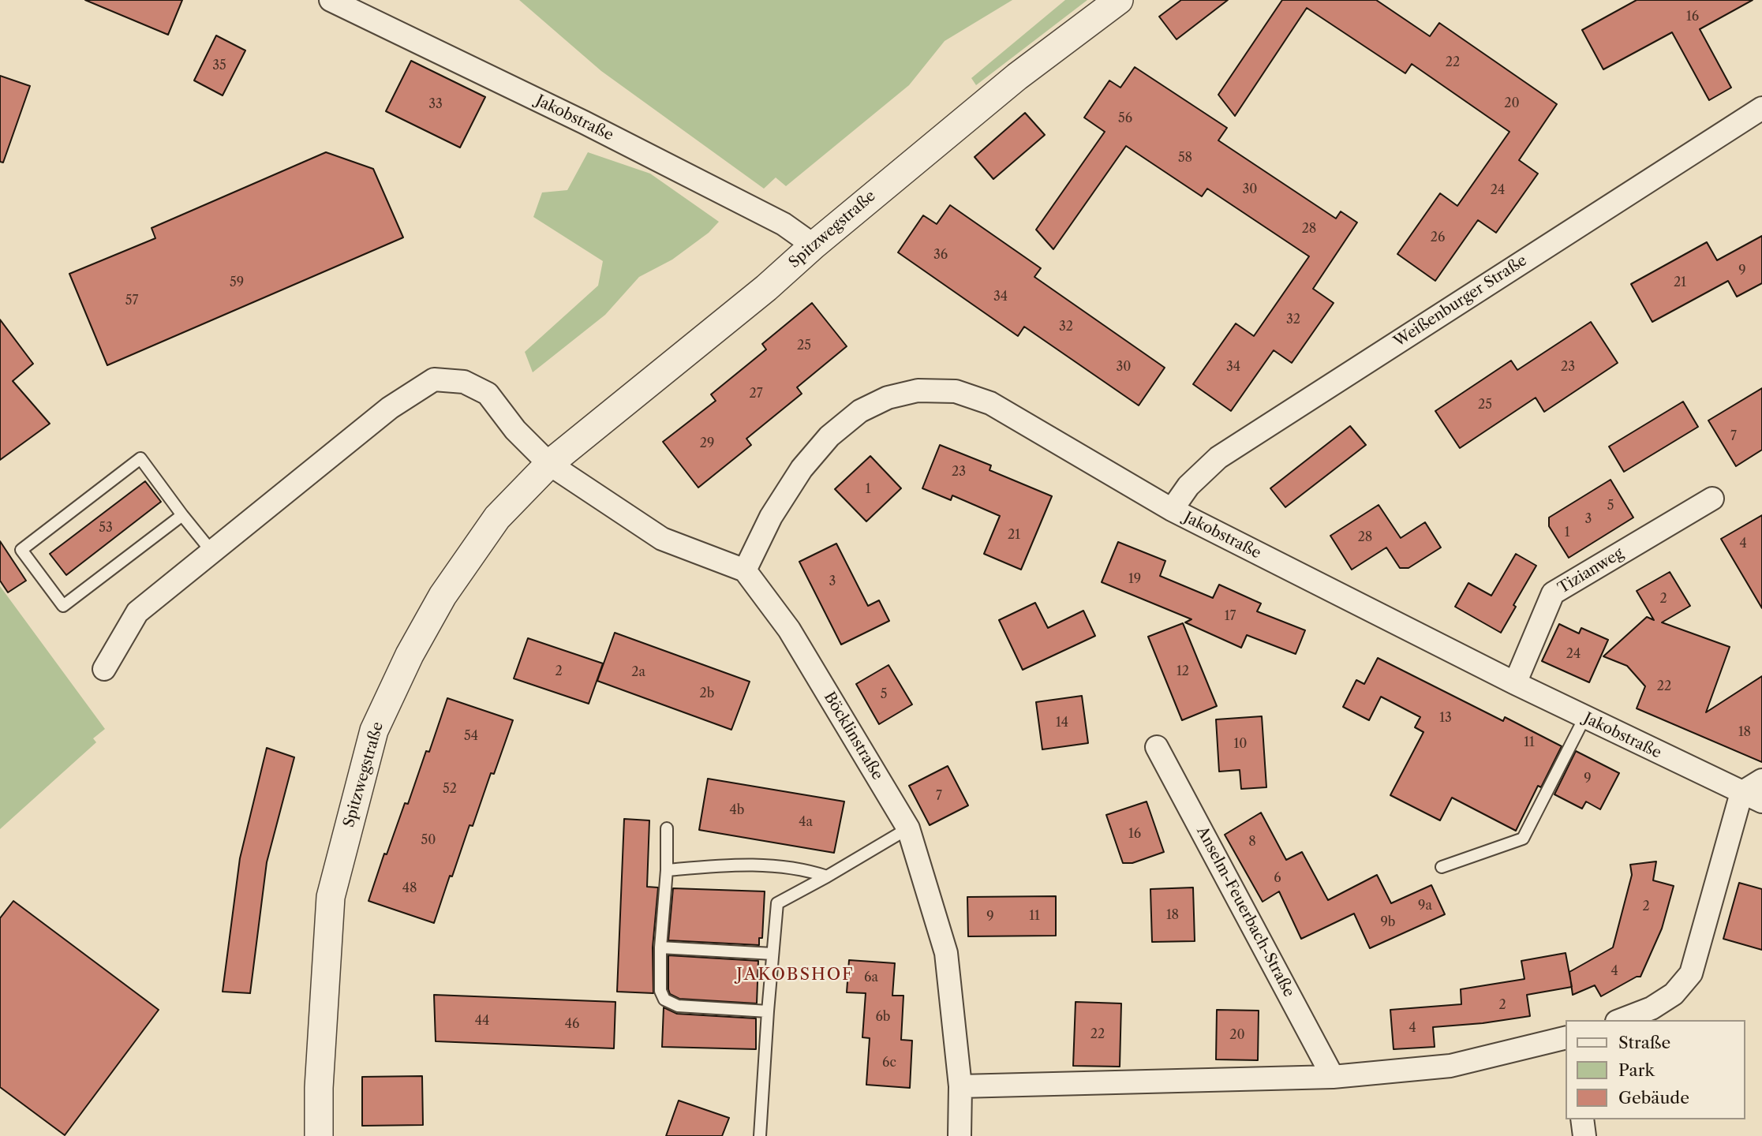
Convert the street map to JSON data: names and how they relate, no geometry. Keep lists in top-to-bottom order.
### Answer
{
  "streets": {
    "street": [
      "Jakobstraße",
      "Spitzwegstraße",
      "Weißenburger Straße",
      "Tizianweg",
      "Böcklinstraße",
      "Anselm-Feuerbach-Straße"
    ]
  },
  "crossings": [
    ["Jakobstraße", "Spitzwegstraße"],
    ["Jakobstraße", "Weißenburger Straße"],
    ["Jakobstraße", "Tizianweg"],
    ["Jakobstraße", "Böcklinstraße"]
  ],
  "districts": ["JAKOBSHOF"],
  "house_numbers": [
    "16",
    "22",
    "35",
    "20",
    "33",
    "56",
    "58",
    "30",
    "24",
    "28",
    "26",
    "36",
    "9",
    "59",
    "21",
    "34",
    "57",
    "32",
    "32",
    "25",
    "30",
    "34",
    "23",
    "27",
    "25",
    "7",
    "29",
    "23",
    "1",
    "5",
    "3",
    "53",
    "1",
    "21",
    "28",
    "4",
    "19",
    "3",
    "2",
    "17",
    "24",
    "2",
    "12",
    "2a",
    "22",
    "2b",
    "5",
    "13",
    "14",
    "18",
    "54",
    "11",
    "10",
    "9",
    "52",
    "7",
    "4b",
    "4a",
    "16",
    "50",
    "8",
    "6",
    "48",
    "9a",
    "2",
    "18",
    "11",
    "9",
    "9b",
    "4",
    "6a",
    "2",
    "6b",
    "44",
    "46",
    "4",
    "22",
    "20",
    "6c"
  ],
  "legend": ["Straße", "Park", "Gebäude"]
}
